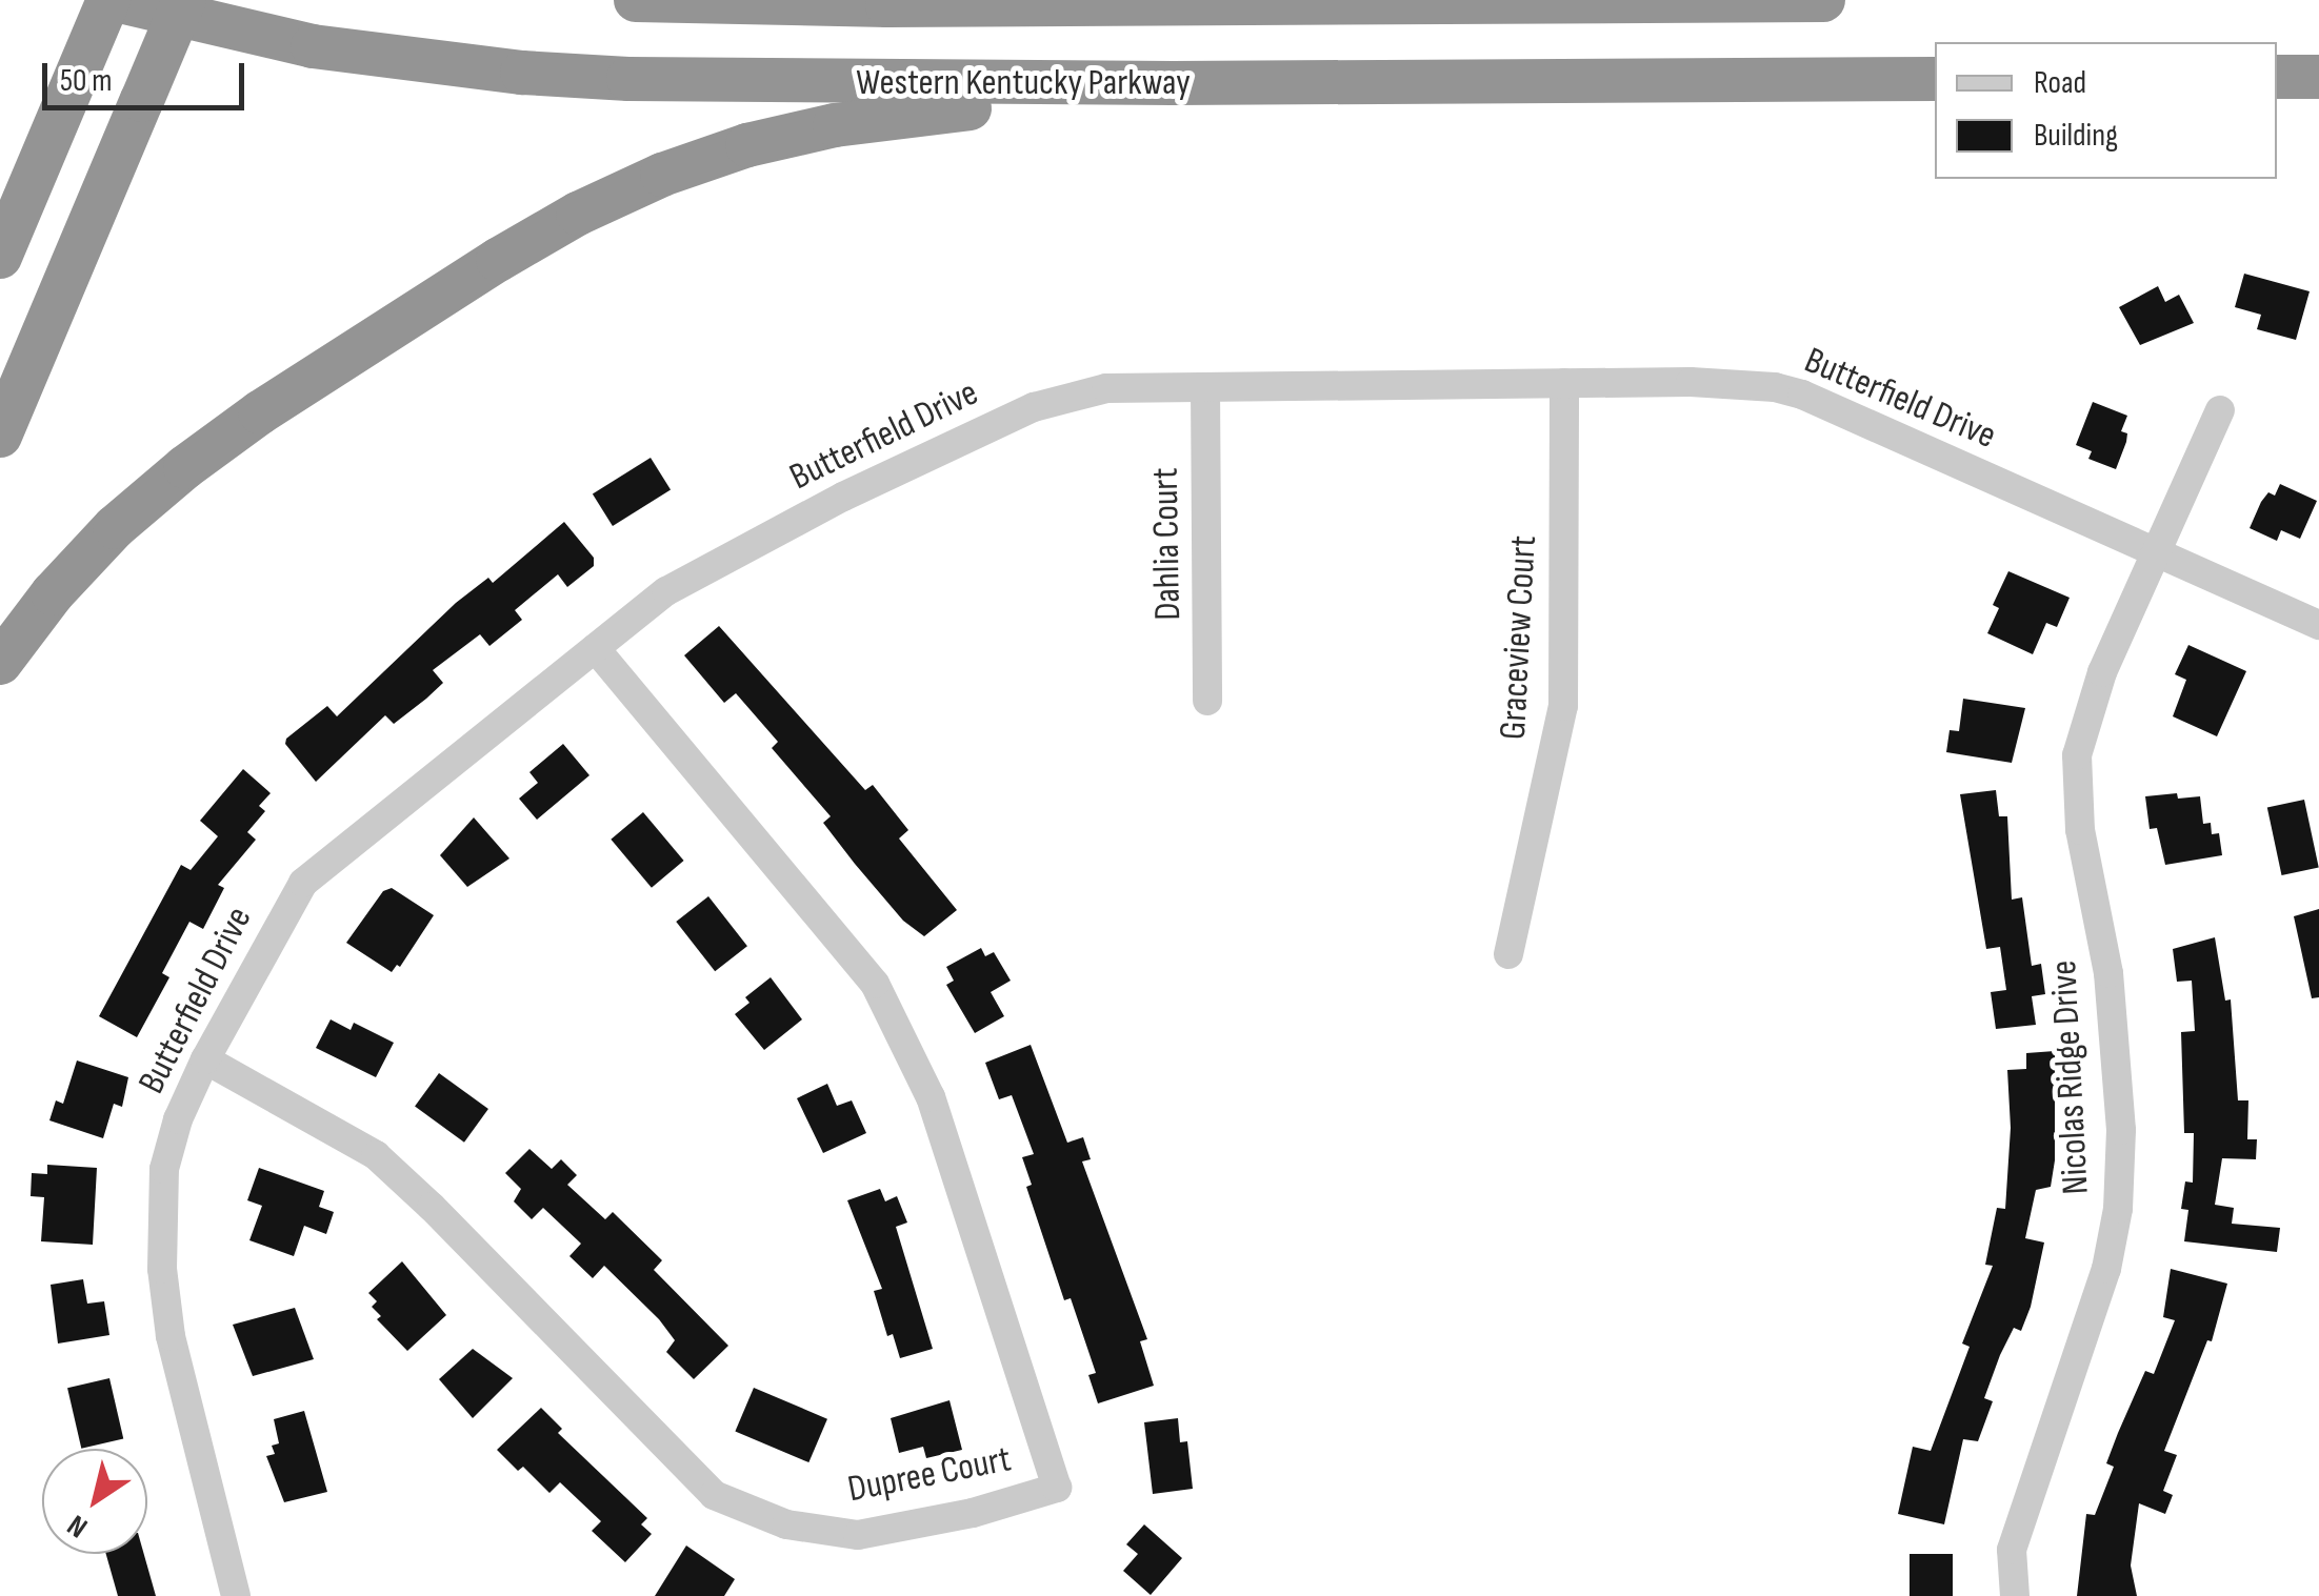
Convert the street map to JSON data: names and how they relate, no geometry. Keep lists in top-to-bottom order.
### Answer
{
  "streets": {
    "highway": ["Western Kentucky Parkway"],
    "street": [
      "Butterfield Drive",
      "Dahlia Court",
      "Graceview Court",
      "Nicolas Ridge Drive",
      "Dupree Court"
    ]
  },
  "crossings": [
    ["Butterfield Drive", "Dahlia Court"],
    ["Butterfield Drive", "Graceview Court"],
    ["Butterfield Drive", "Nicolas Ridge Drive"],
    ["Butterfield Drive", "Dupree Court"]
  ],
  "legend": ["Road", "Building"],
  "scale_bar": "50 m",
  "north": "bottom left"
}
